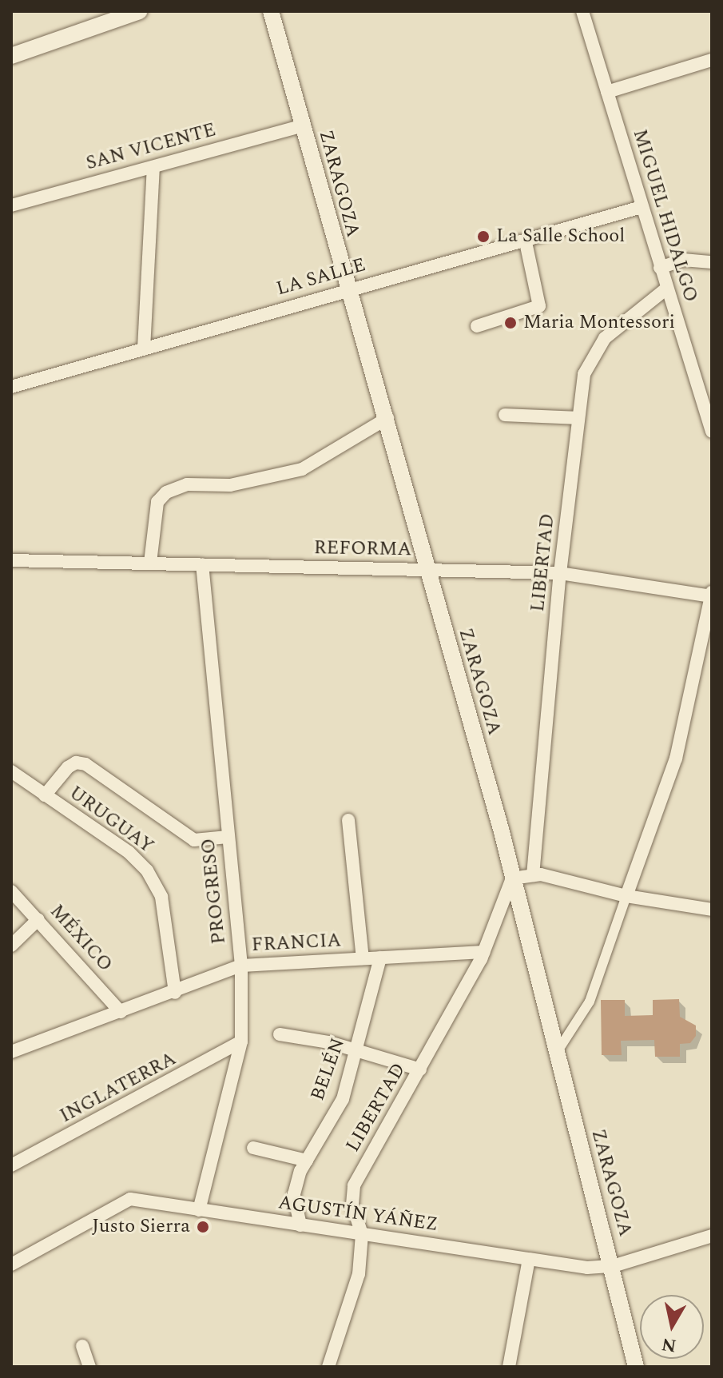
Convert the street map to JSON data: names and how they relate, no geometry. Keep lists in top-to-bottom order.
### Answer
{
  "streets": {
    "street": [
      "SAN VICENTE",
      "ZARAGOZA",
      "MIGUEL HIDALGO",
      "LA SALLE",
      "REFORMA",
      "LIBERTAD",
      "URUGUAY",
      "PROGRESO",
      "MÉXICO",
      "FRANCIA",
      "BELÉN",
      "INGLATERRA",
      "AGUSTÍN YÁÑEZ"
    ]
  },
  "crossings": [
    ["SAN VICENTE", "ZARAGOZA"],
    ["ZARAGOZA", "LA SALLE"],
    ["ZARAGOZA", "REFORMA"],
    ["ZARAGOZA", "LIBERTAD"],
    ["ZARAGOZA", "AGUSTÍN YÁÑEZ"],
    ["MIGUEL HIDALGO", "LA SALLE"],
    ["MIGUEL HIDALGO", "LIBERTAD"],
    ["REFORMA", "LIBERTAD"],
    ["REFORMA", "PROGRESO"],
    ["LIBERTAD", "FRANCIA"],
    ["LIBERTAD", "AGUSTÍN YÁÑEZ"],
    ["URUGUAY", "FRANCIA"],
    ["PROGRESO", "FRANCIA"],
    ["PROGRESO", "INGLATERRA"],
    ["PROGRESO", "AGUSTÍN YÁÑEZ"],
    ["MÉXICO", "FRANCIA"],
    ["FRANCIA", "BELÉN"],
    ["BELÉN", "AGUSTÍN YÁÑEZ"]
  ],
  "places": ["La Salle School", "Maria Montessori", "Justo Sierra"],
  "north": "bottom"
}
